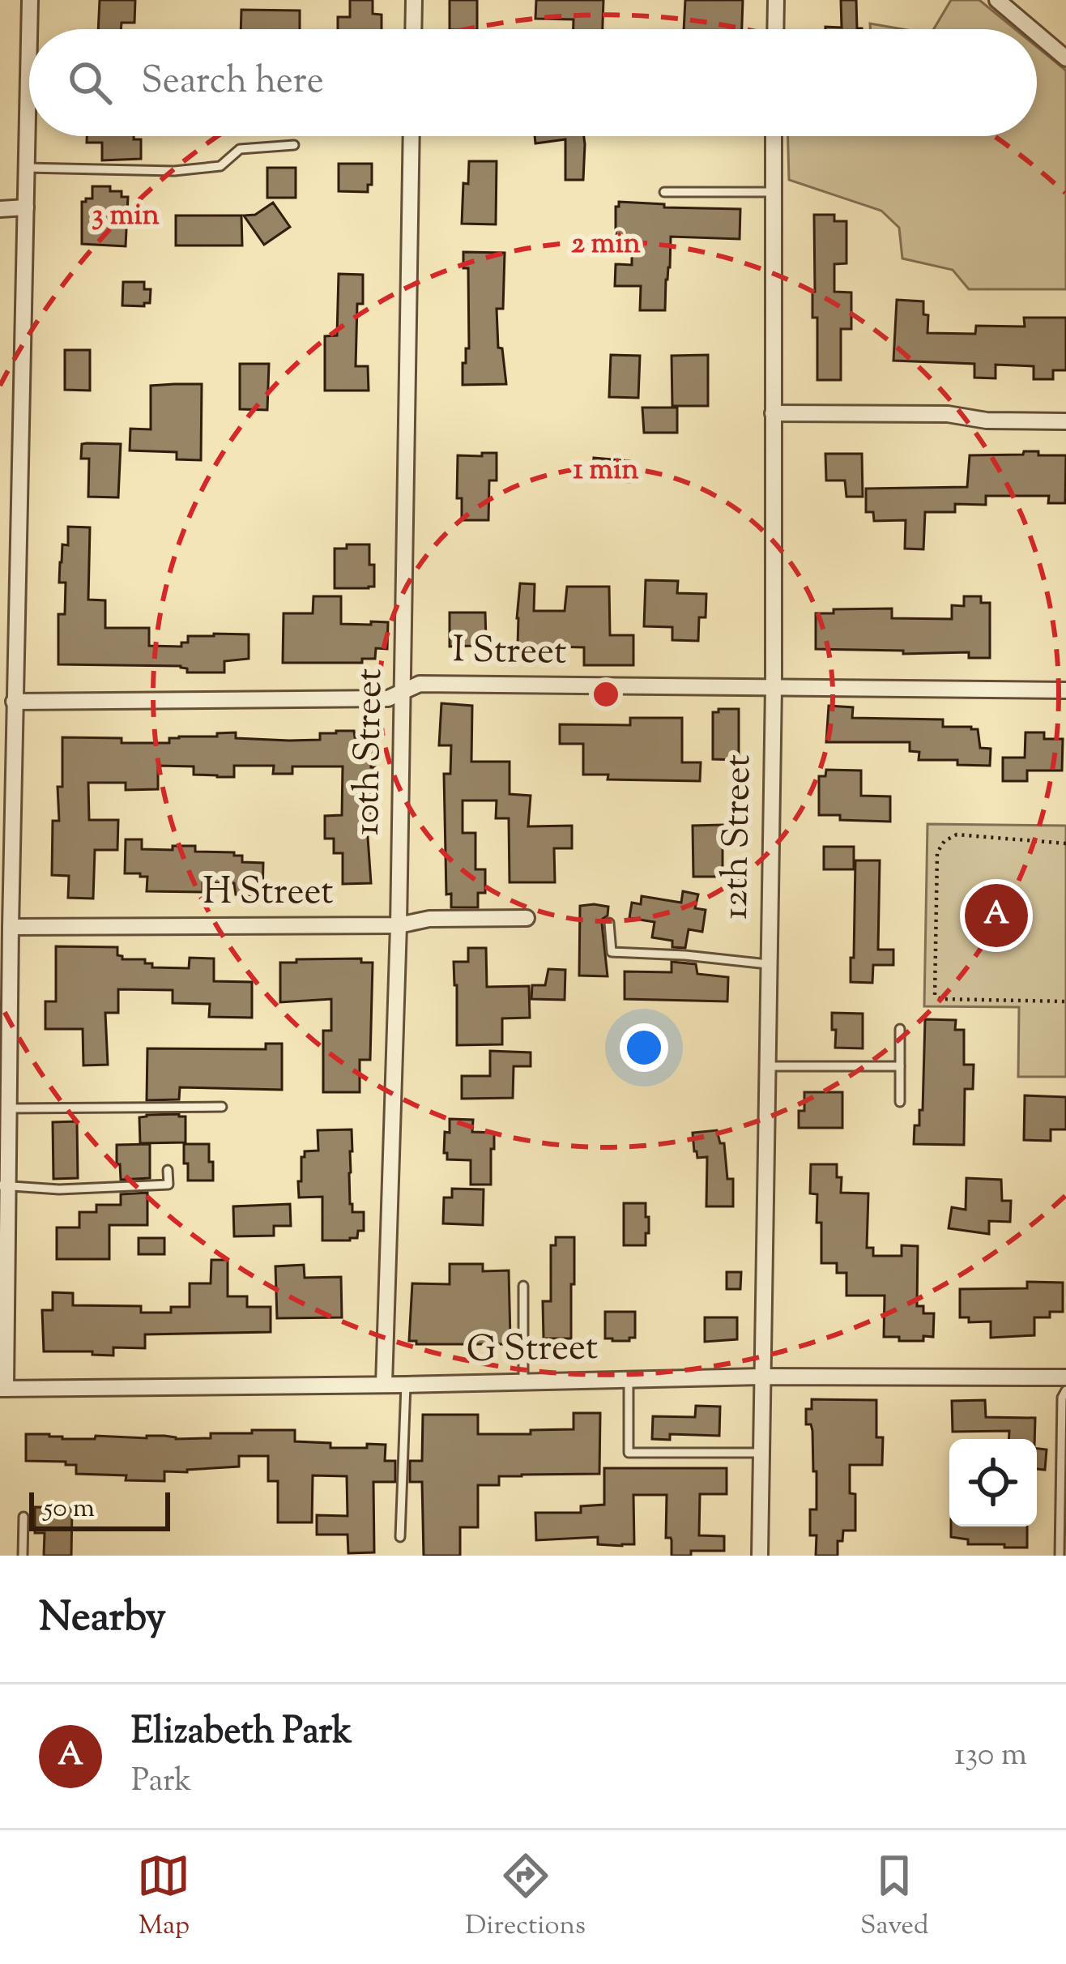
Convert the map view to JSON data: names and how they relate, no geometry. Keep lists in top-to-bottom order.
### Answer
{
  "streets": {
    "street": [
      "I Street",
      "10th Street",
      "12th Street",
      "H Street",
      "G Street"
    ]
  },
  "crossings": [
    ["I Street", "10th Street"],
    ["I Street", "12th Street"],
    ["10th Street", "H Street"],
    ["10th Street", "G Street"],
    ["12th Street", "G Street"]
  ],
  "scale_bar": "50 m",
  "page": {
    "search": "Search here",
    "pins": "A",
    "scale": "50 m",
    "heading": "Nearby",
    "list": [
      {
        "mark": "A",
        "name": "Elizabeth Park",
        "note": "Park",
        "value": "130 m"
      }
    ],
    "nav": ["Map", "Directions", "Saved"]
  },
  "rings": ["3 min", "2 min", "1 min"]
}
